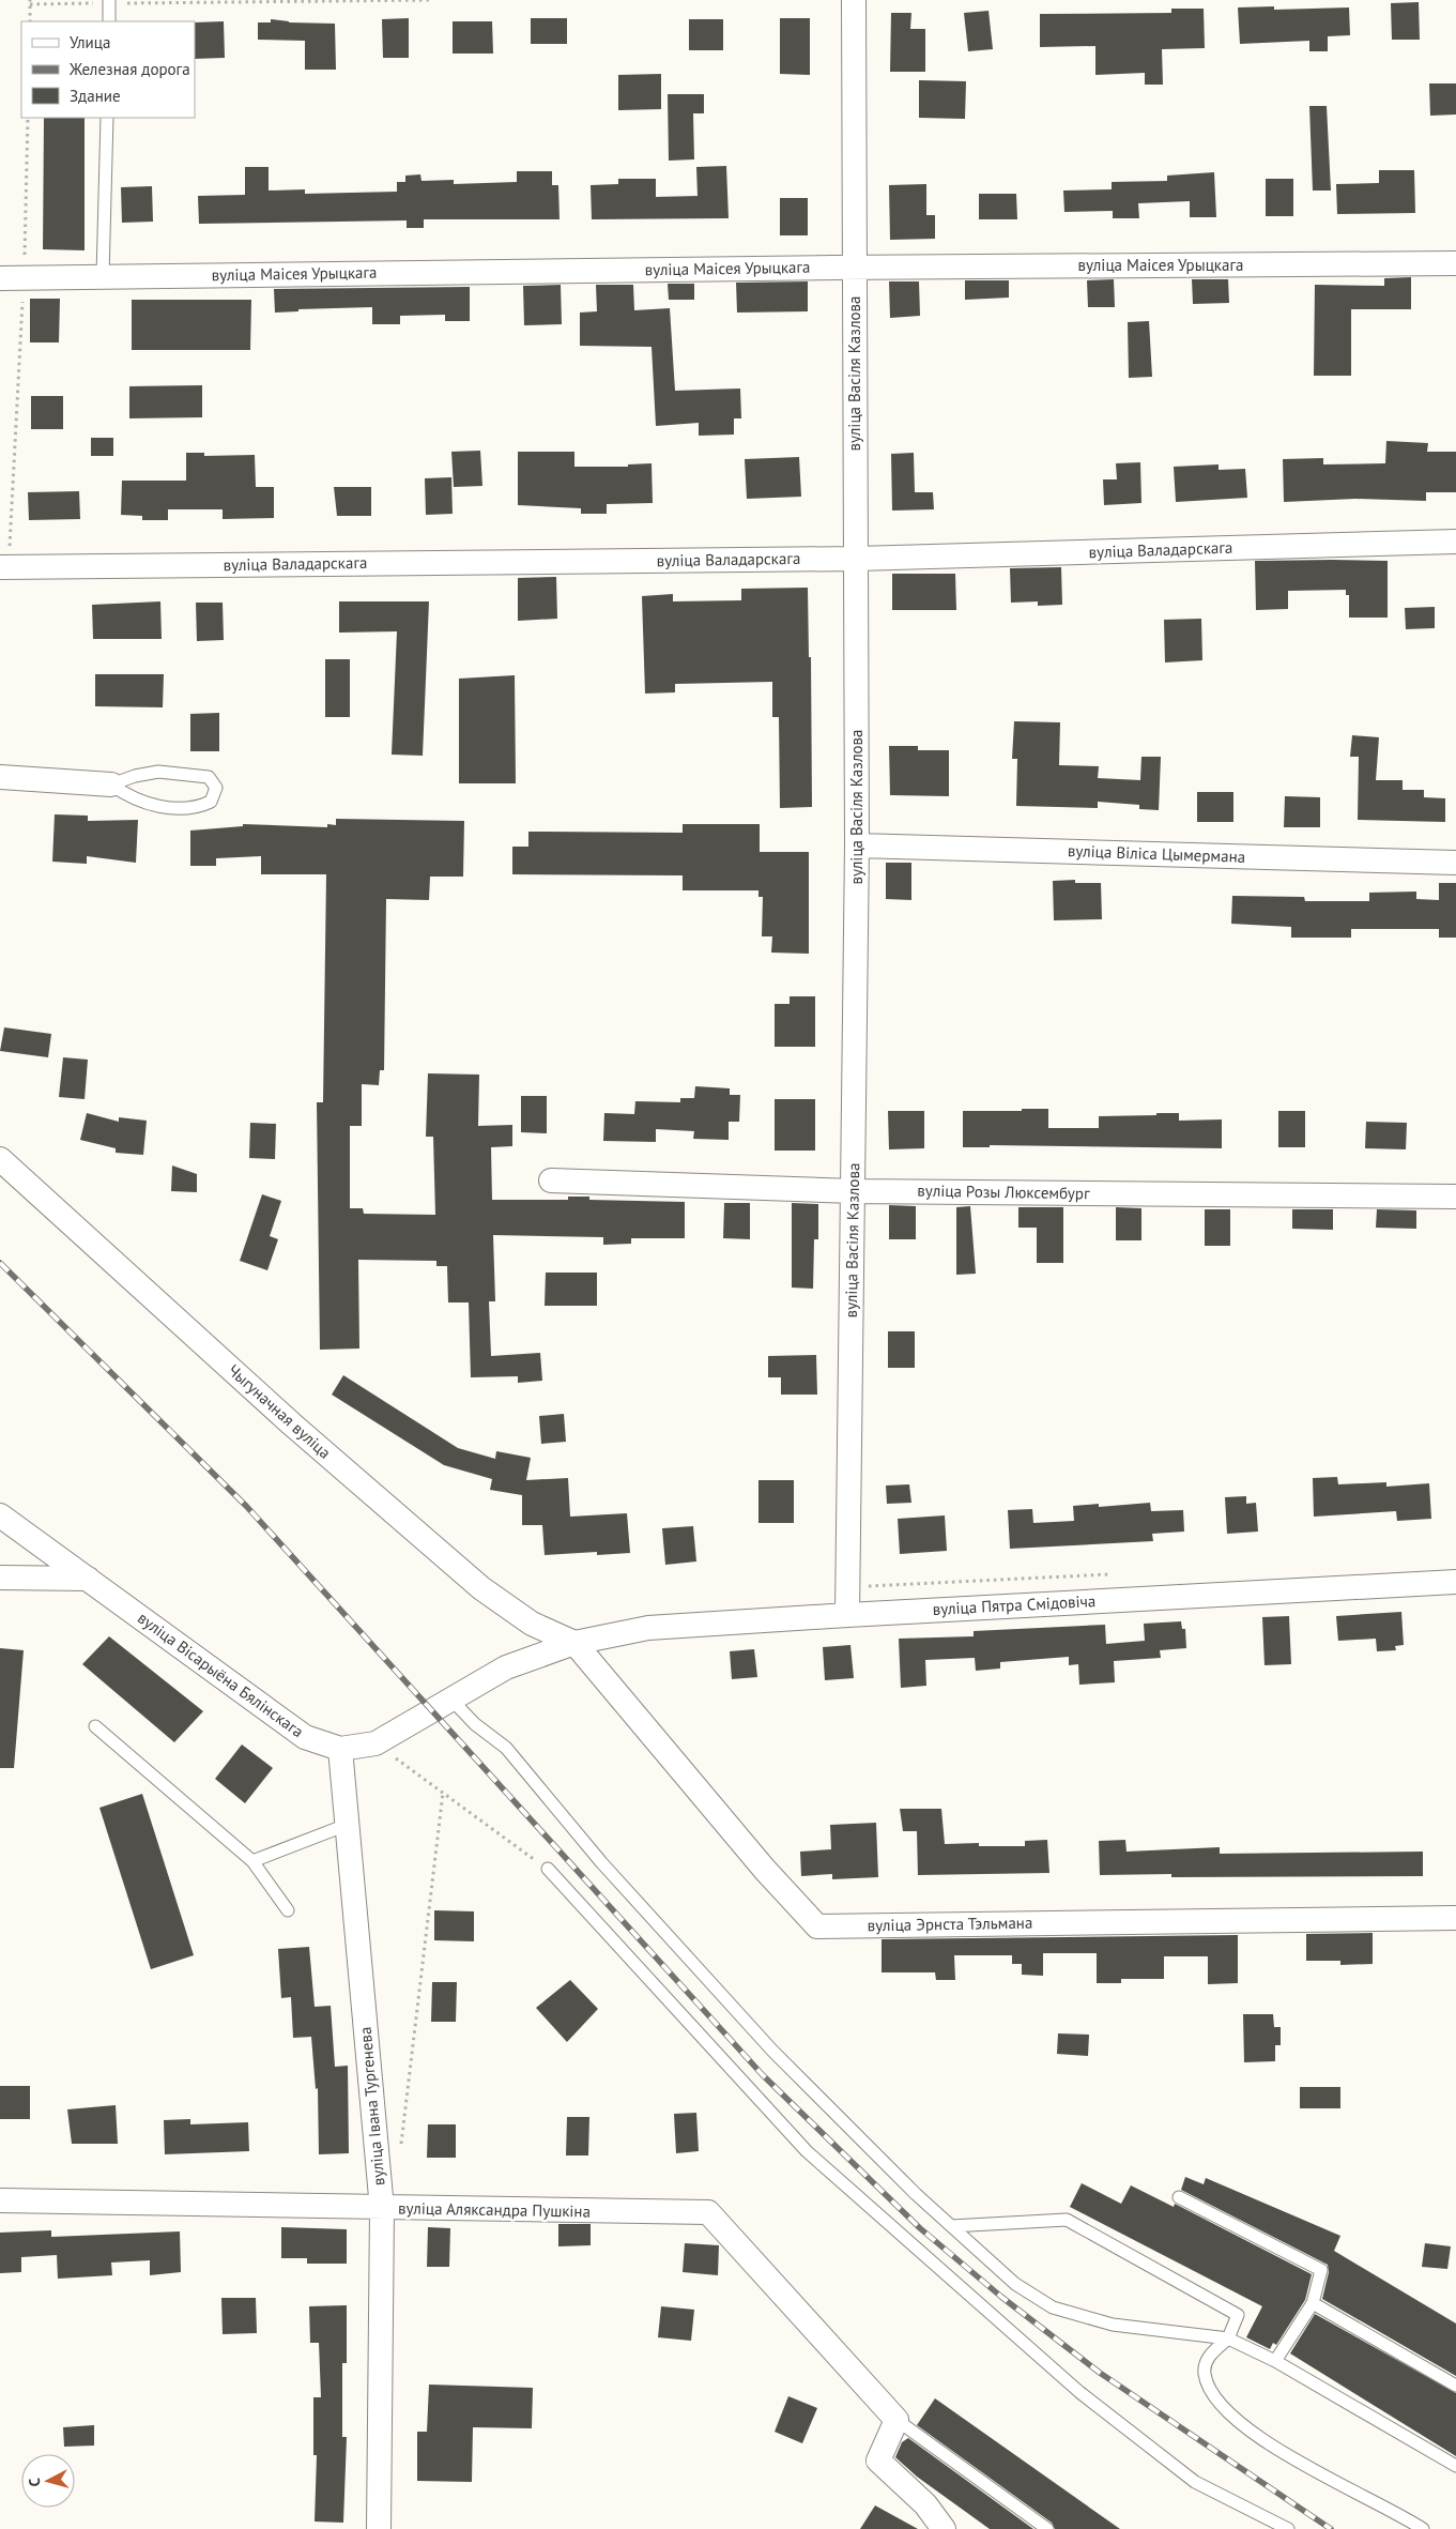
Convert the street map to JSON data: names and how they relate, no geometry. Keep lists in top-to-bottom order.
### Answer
{
  "streets": {
    "street": [
      "вуліца Маісея Урыцкага",
      "вуліца Васіля Казлова",
      "вуліца Валадарскага",
      "вуліца Віліса Цымермана",
      "вуліца Розы Люксембург",
      "Чыгуначная вуліца",
      "вуліца Пятра Смідовіча",
      "вуліца Вісарыёна Бялінскага",
      "вуліца Эрнста Тэльмана",
      "вуліца Івана Тургенева",
      "вуліца Аляксандра Пушкіна"
    ]
  },
  "crossings": [
    ["вуліца Маісея Урыцкага", "вуліца Васіля Казлова"],
    ["вуліца Васіля Казлова", "вуліца Валадарскага"],
    ["вуліца Васіля Казлова", "вуліца Віліса Цымермана"],
    ["вуліца Васіля Казлова", "вуліца Розы Люксембург"],
    ["вуліца Васіля Казлова", "вуліца Пятра Смідовіча"],
    ["Чыгуначная вуліца", "вуліца Пятра Смідовіча"],
    ["Чыгуначная вуліца", "вуліца Вісарыёна Бялінскага"],
    ["Чыгуначная вуліца", "вуліца Эрнста Тэльмана"],
    ["вуліца Пятра Смідовіча", "вуліца Вісарыёна Бялінскага"],
    ["вуліца Пятра Смідовіча", "вуліца Эрнста Тэльмана"],
    ["вуліца Вісарыёна Бялінскага", "вуліца Эрнста Тэльмана"],
    ["вуліца Вісарыёна Бялінскага", "вуліца Івана Тургенева"],
    ["вуліца Івана Тургенева", "вуліца Аляксандра Пушкіна"]
  ],
  "legend": ["Улица", "Железная дорога", "Здание"],
  "north": "left"
}
